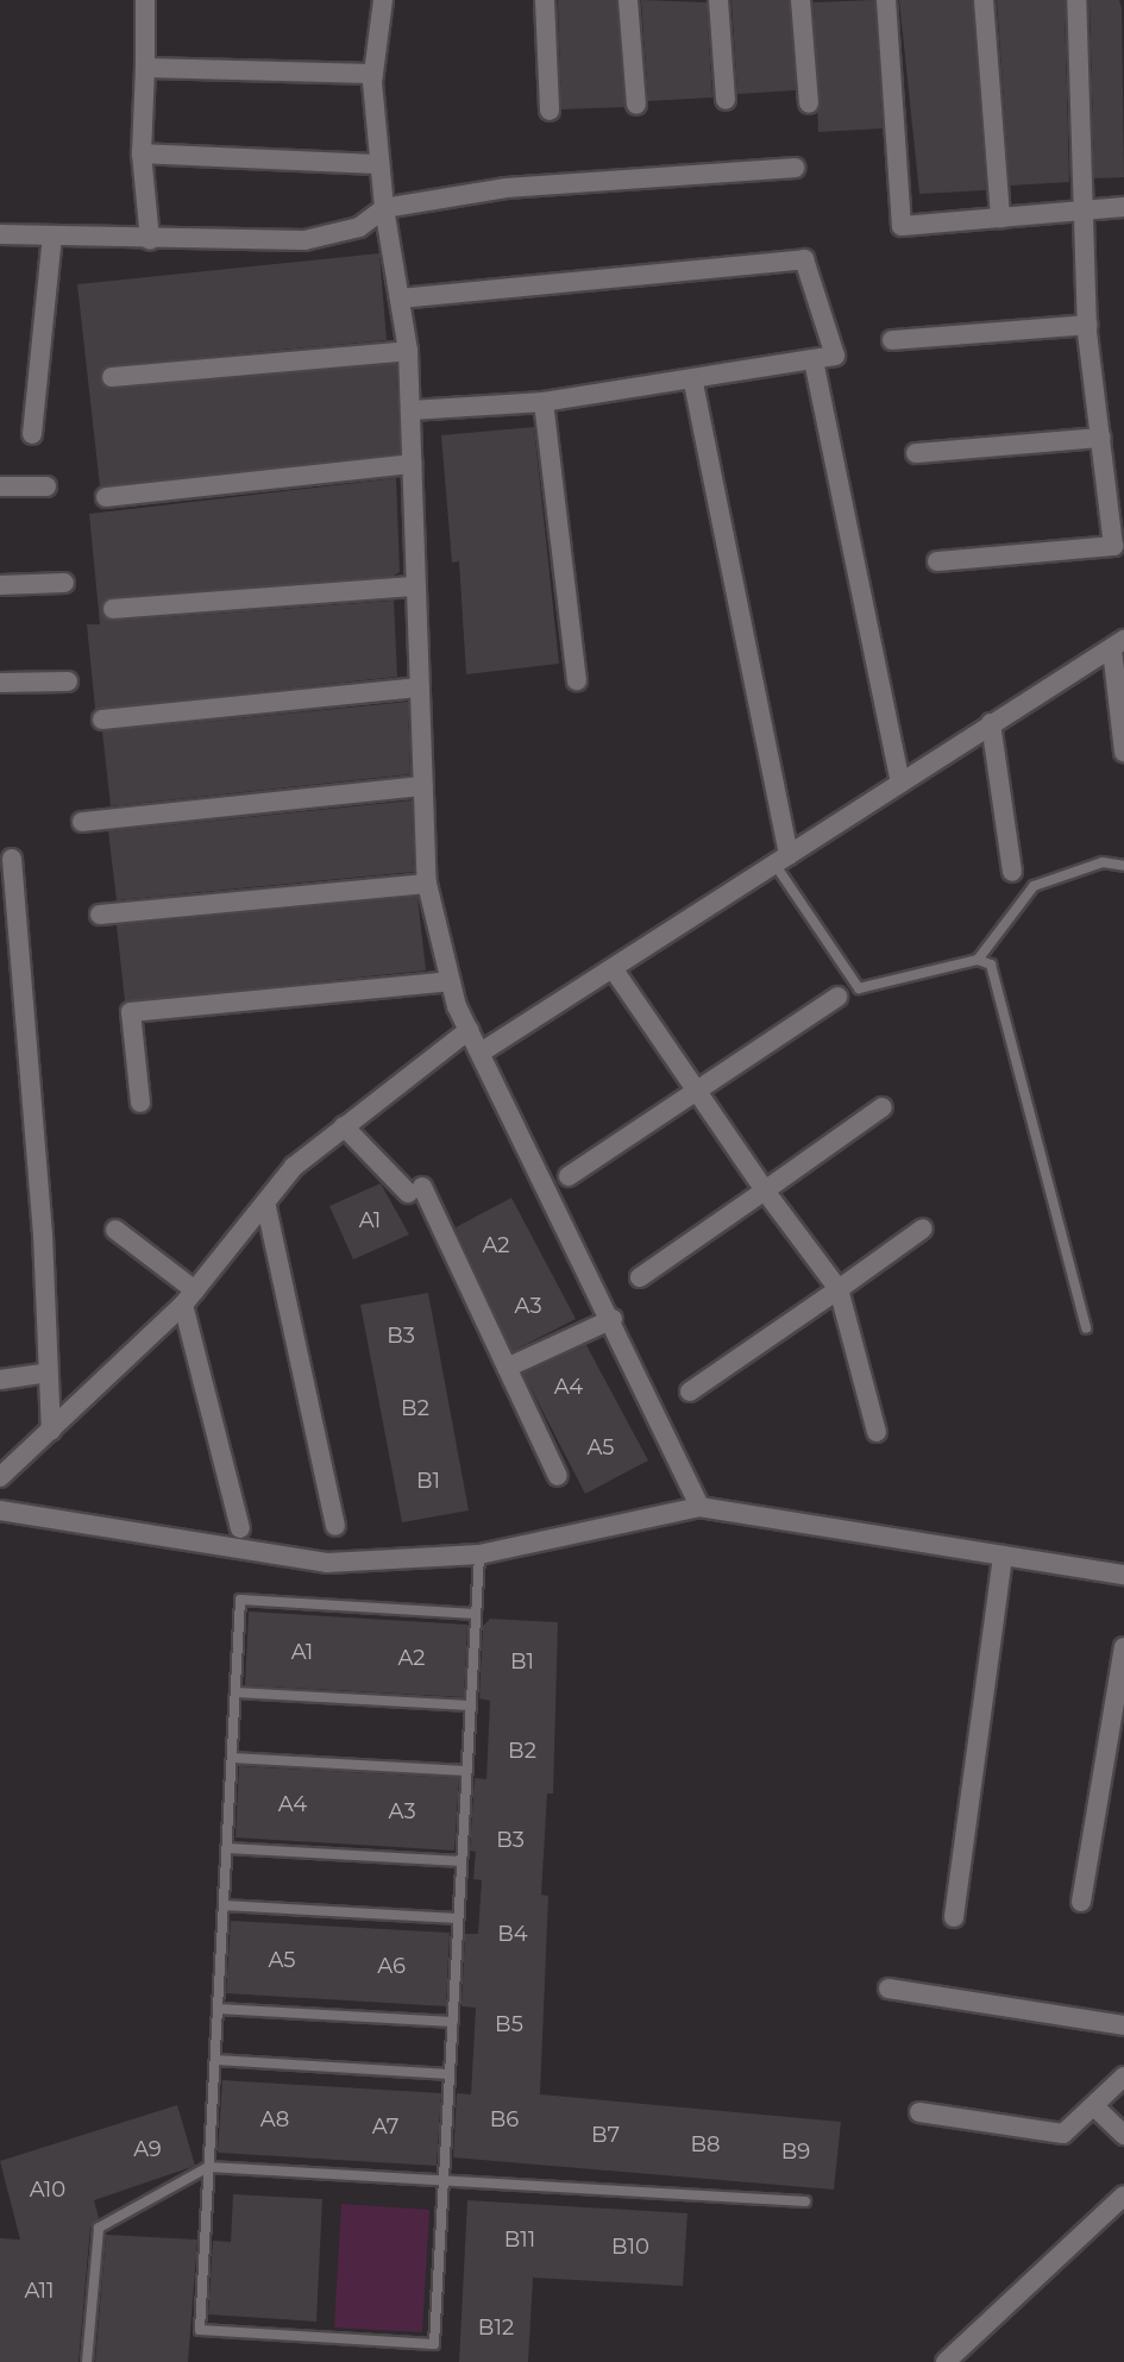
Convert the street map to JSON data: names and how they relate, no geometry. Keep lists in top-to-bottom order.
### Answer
{
  "house_numbers": [
    "A1",
    "A2",
    "A3",
    "B3",
    "A4",
    "B2",
    "A5",
    "B1",
    "A1",
    "A2",
    "B1",
    "B2",
    "A4",
    "A3",
    "B3",
    "B4",
    "A5",
    "A6",
    "B5",
    "A8",
    "B6",
    "A7",
    "B7",
    "B8",
    "A9",
    "B9",
    "A10",
    "B11",
    "B10",
    "A11",
    "B12"
  ]
}
